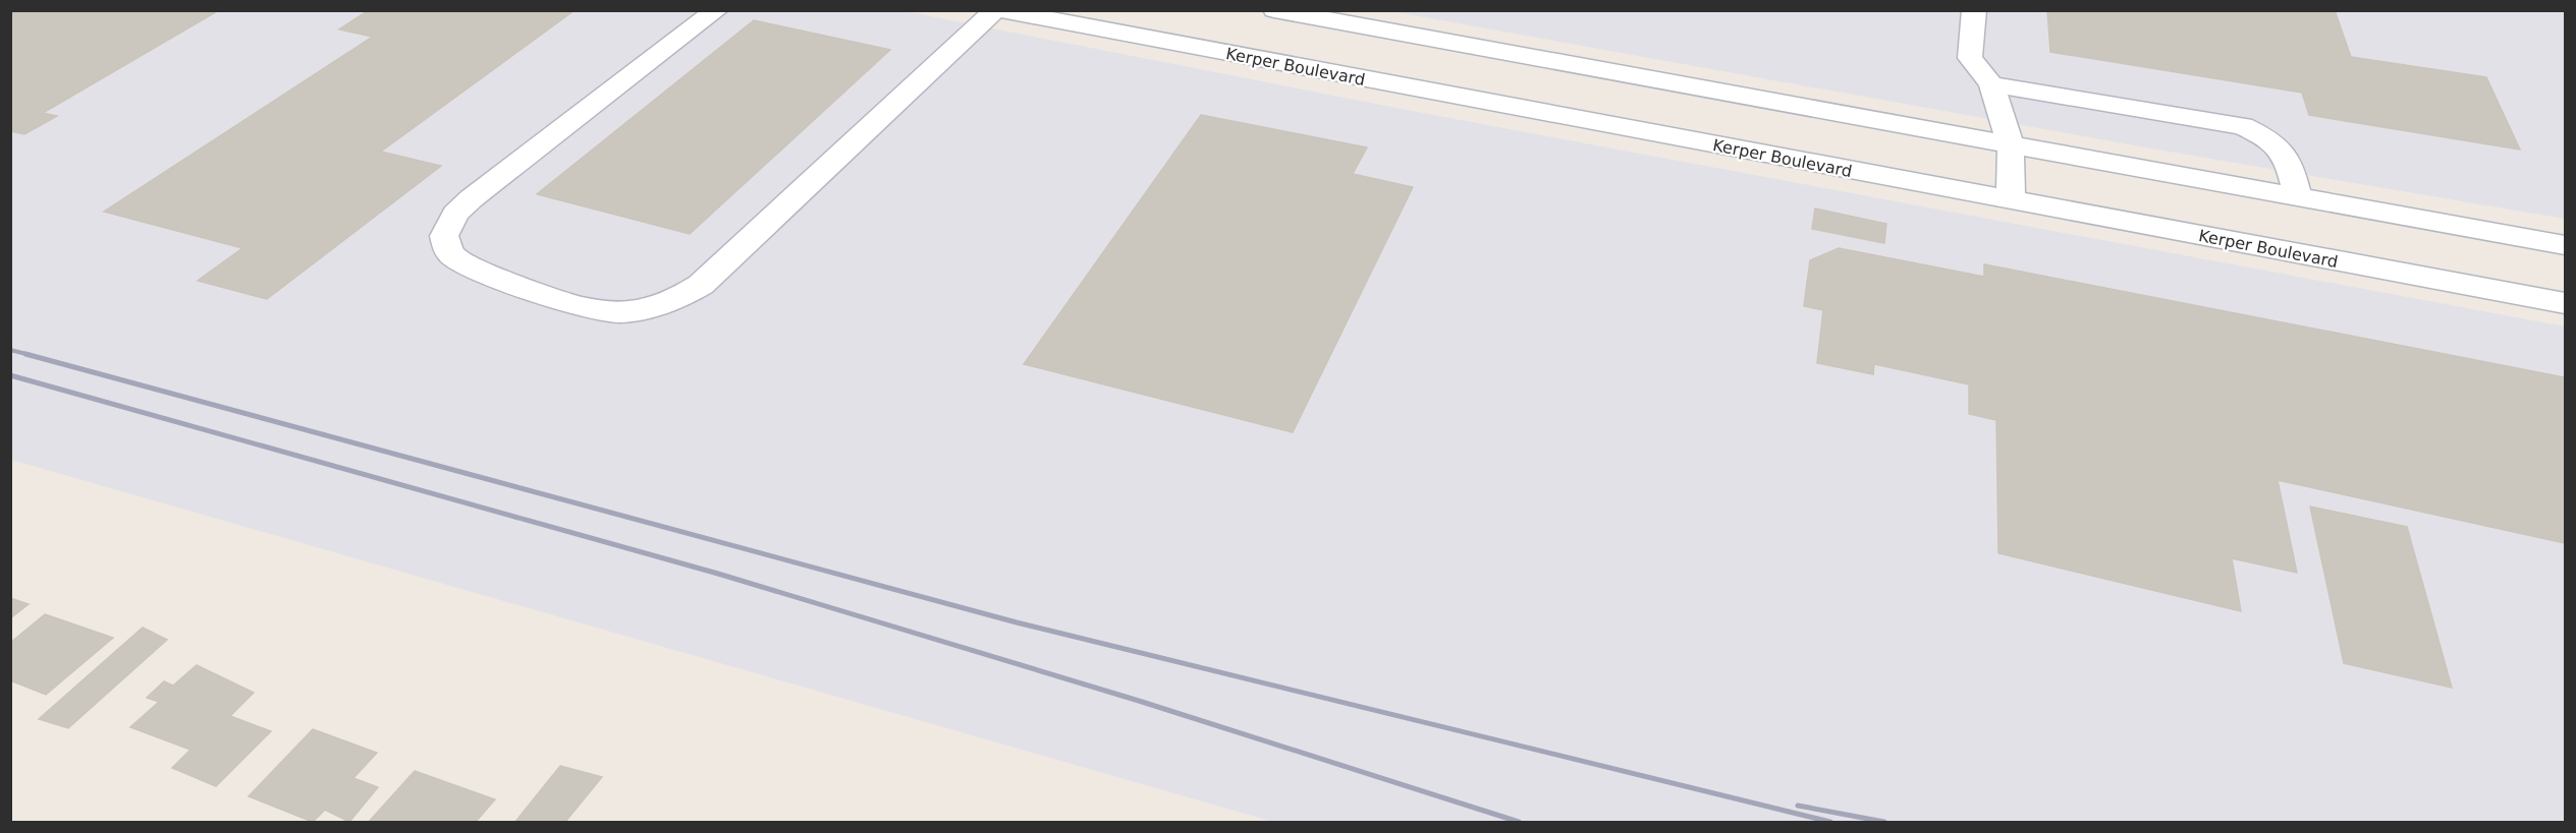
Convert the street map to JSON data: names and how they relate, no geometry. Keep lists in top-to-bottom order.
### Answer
{
  "streets": {
    "street": ["Kerper Boulevard"]
  }
}
